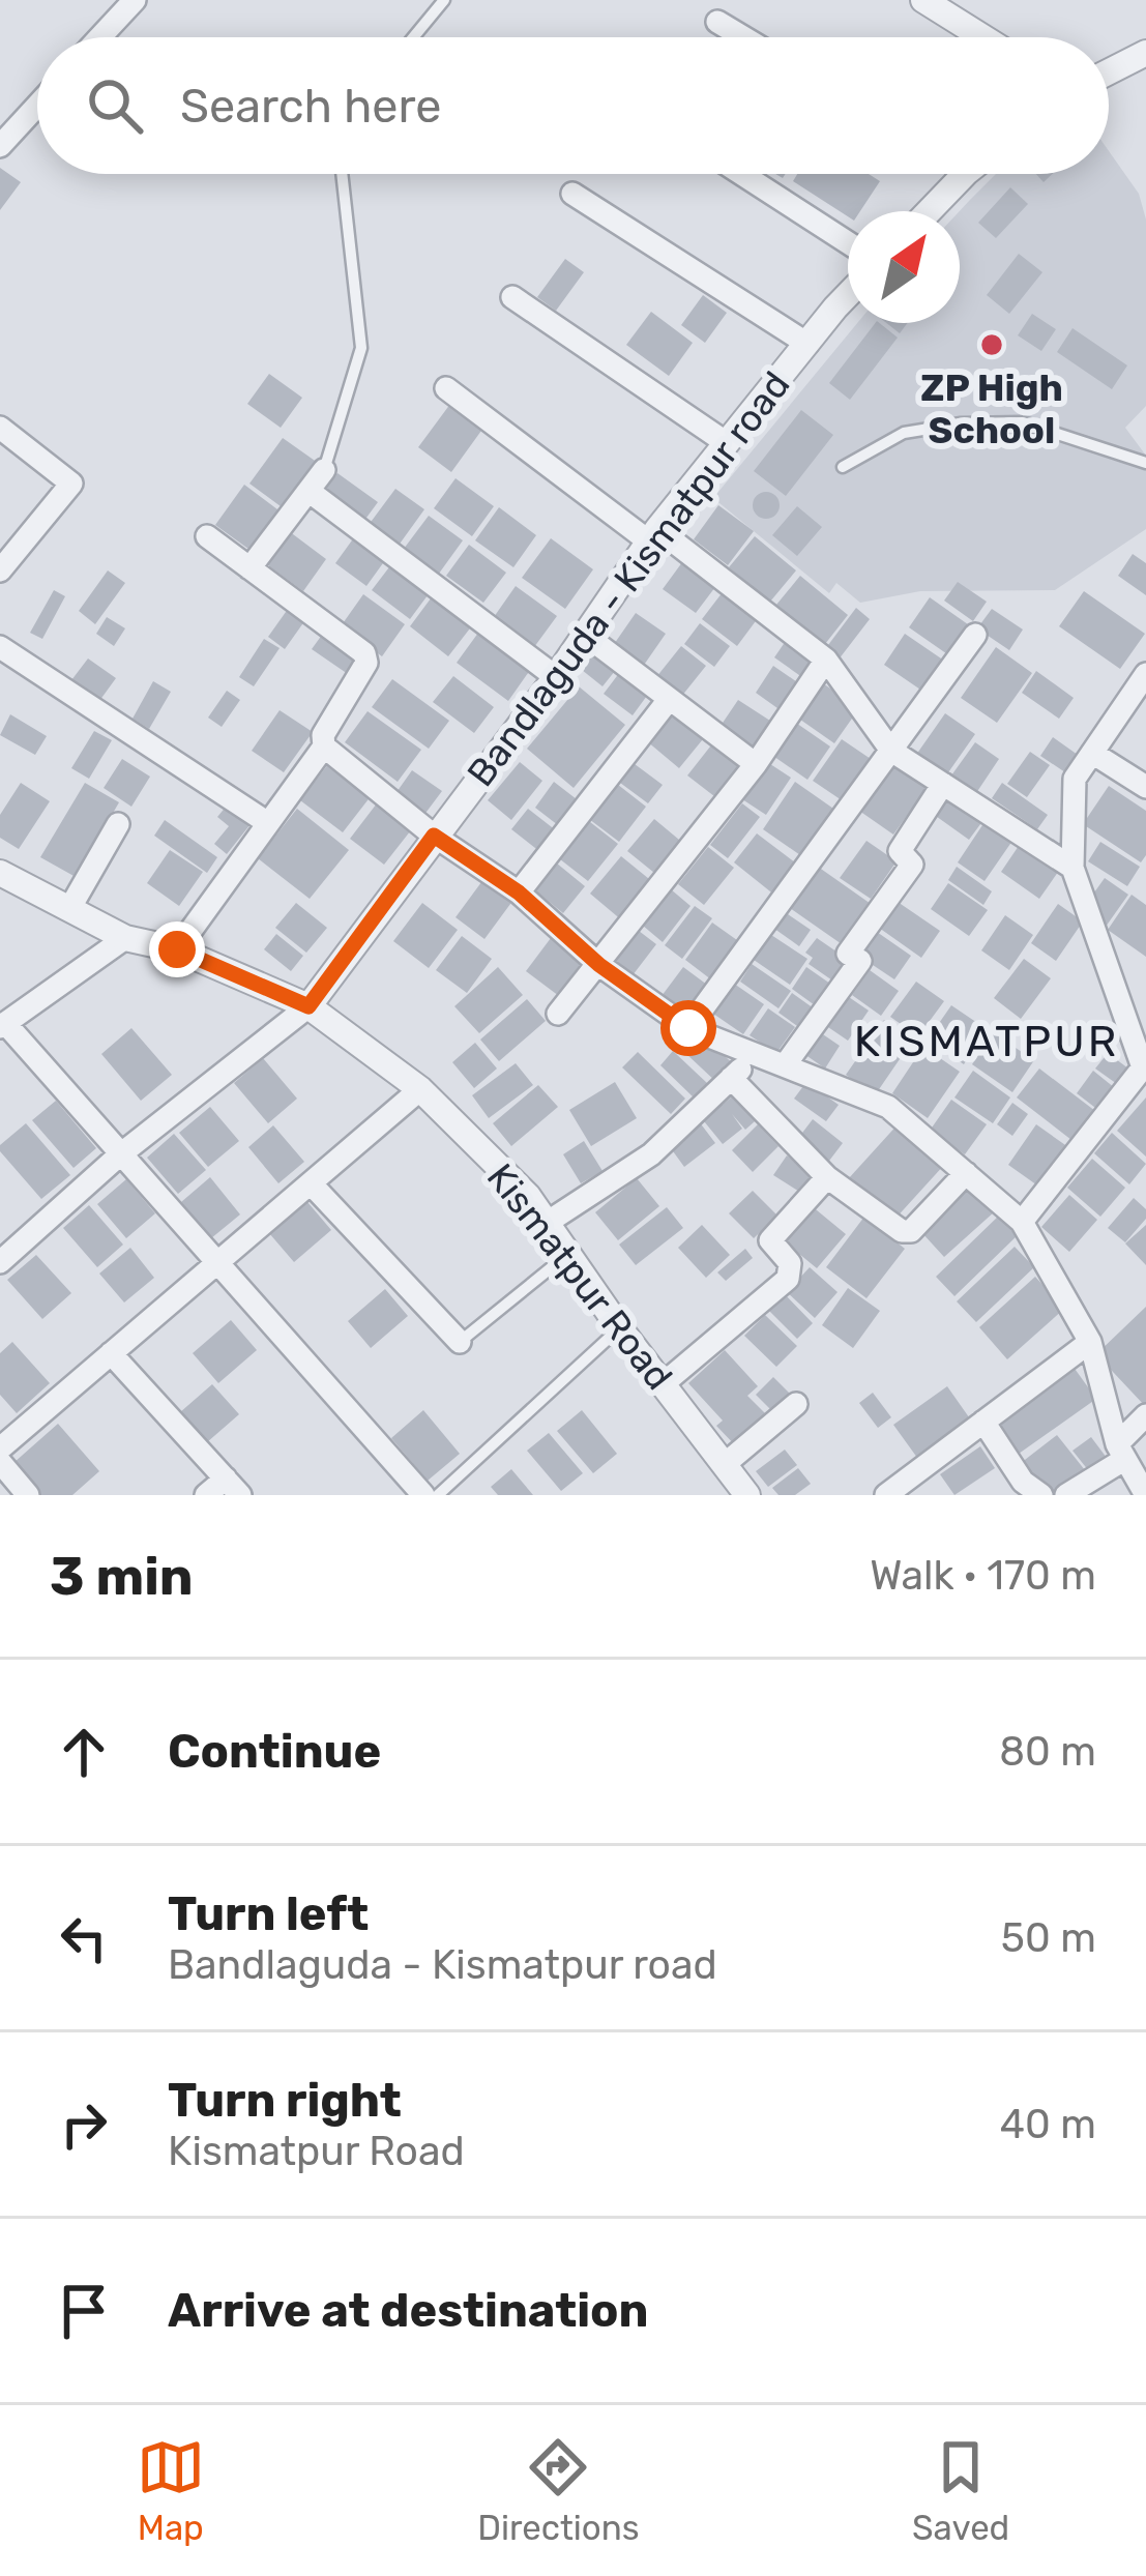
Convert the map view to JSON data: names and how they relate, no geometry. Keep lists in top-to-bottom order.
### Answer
{
  "streets": {
    "street": ["Bandlaguda - Kismatpur road", "Kismatpur Road"]
  },
  "crossings": [
    ["Bandlaguda - Kismatpur road", "Kismatpur Road"]
  ],
  "districts": ["KISMATPUR"],
  "places": ["ZP High School"],
  "north": "top right",
  "page": {
    "search": "Search here",
    "heading": ["3 min", "Walk · 170 m"],
    "list": [
      ["Continue", "80 m"],
      ["Turn left", "Bandlaguda - Kismatpur road", "50 m"],
      ["Turn right", "Kismatpur Road", "40 m"],
      "Arrive at destination"
    ],
    "nav": ["Map", "Directions", "Saved"]
  }
}
